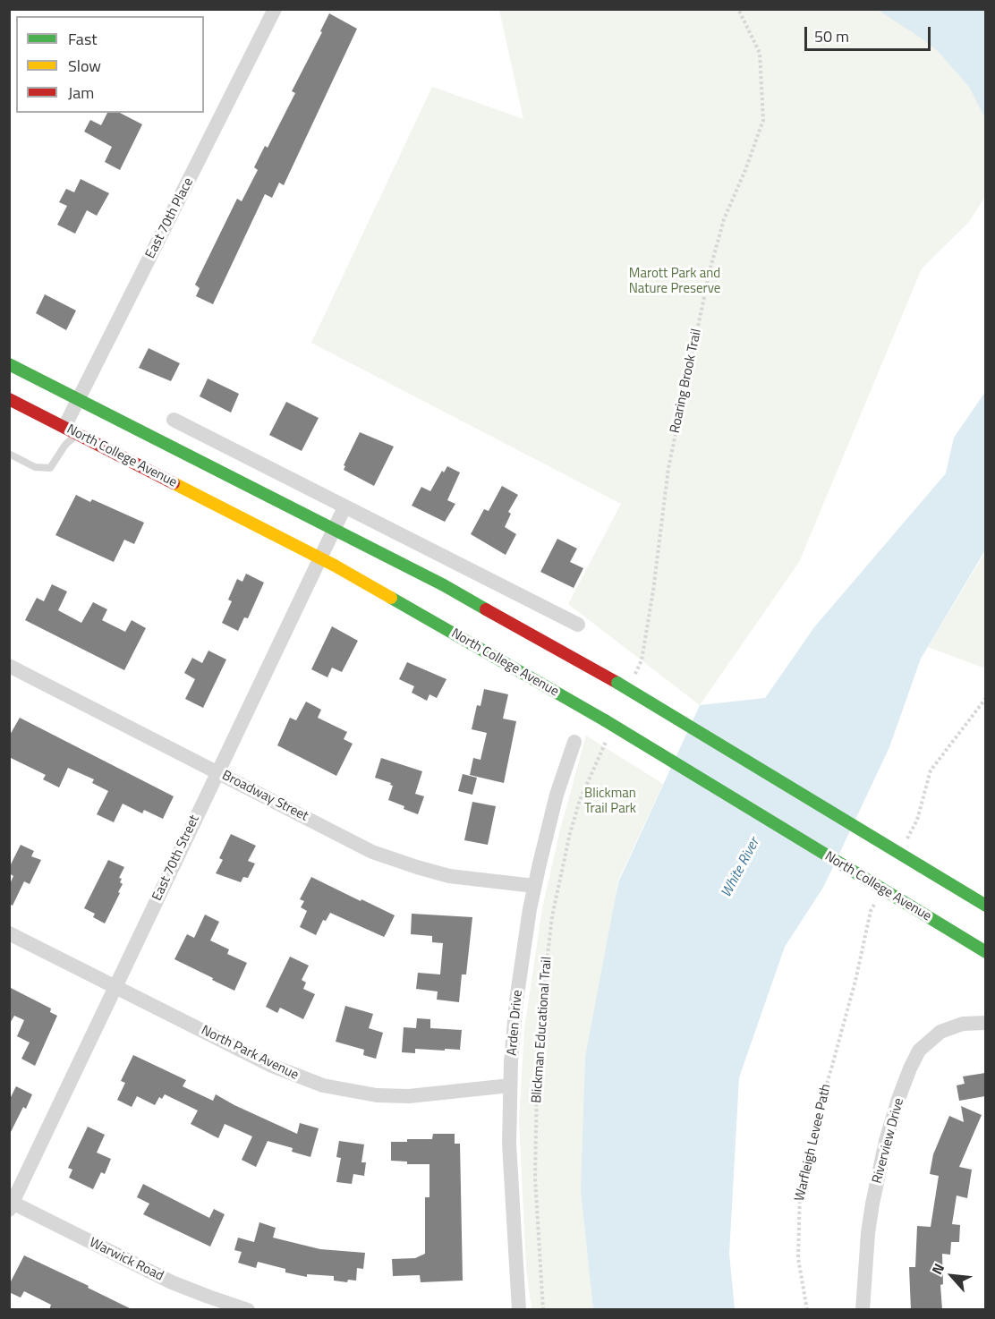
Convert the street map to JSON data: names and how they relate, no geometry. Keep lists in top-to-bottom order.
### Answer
{
  "streets": {
    "main road": ["North College Avenue"],
    "street": [
      "East 70th Place",
      "Broadway Street",
      "East 70th Street",
      "Arden Drive",
      "North Park Avenue",
      "Riverview Drive",
      "Warwick Road"
    ],
    "path": ["Roaring Brook Trail", "Blickman Educational Trail", "Warfleigh Levee Path"]
  },
  "crossings": [
    ["East 70th Place", "North College Avenue"],
    ["North College Avenue", "East 70th Street"],
    ["Broadway Street", "East 70th Street"],
    ["Broadway Street", "Arden Drive"],
    ["East 70th Street", "North Park Avenue"],
    ["East 70th Street", "Warwick Road"],
    ["Arden Drive", "North Park Avenue"]
  ],
  "water": ["White River"],
  "parks": ["Marott Park and Nature Preserve", "Blickman Trail Park"],
  "legend": ["Fast", "Slow", "Jam"],
  "scale_bar": "50 m",
  "north": "top left"
}
